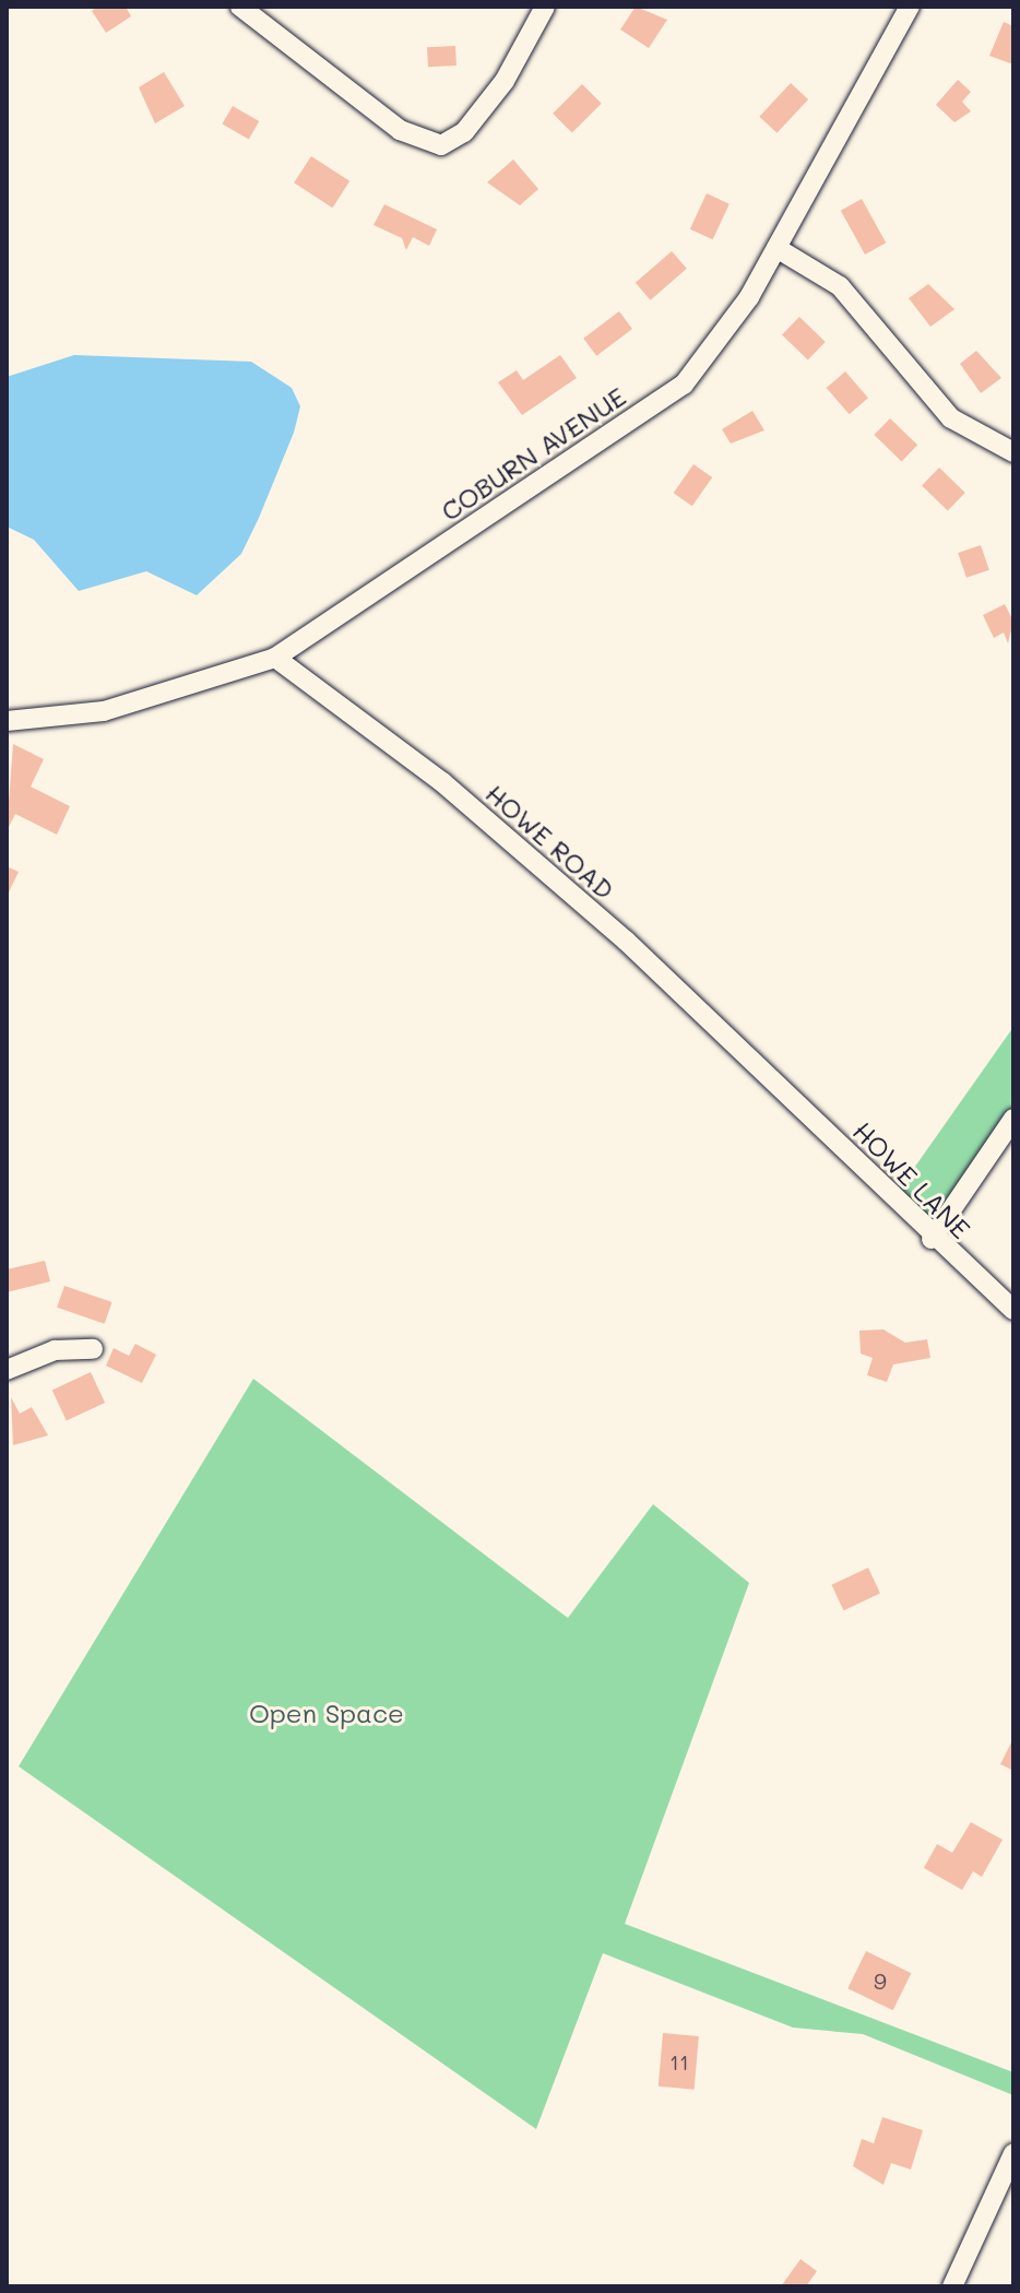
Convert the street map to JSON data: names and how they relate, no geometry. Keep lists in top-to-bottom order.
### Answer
{
  "streets": {
    "street": ["COBURN AVENUE", "HOWE ROAD", "HOWE LANE"]
  },
  "crossings": [
    ["COBURN AVENUE", "HOWE ROAD"],
    ["HOWE ROAD", "HOWE LANE"]
  ],
  "parks": ["Open Space"],
  "house_numbers": ["9", "11"]
}
